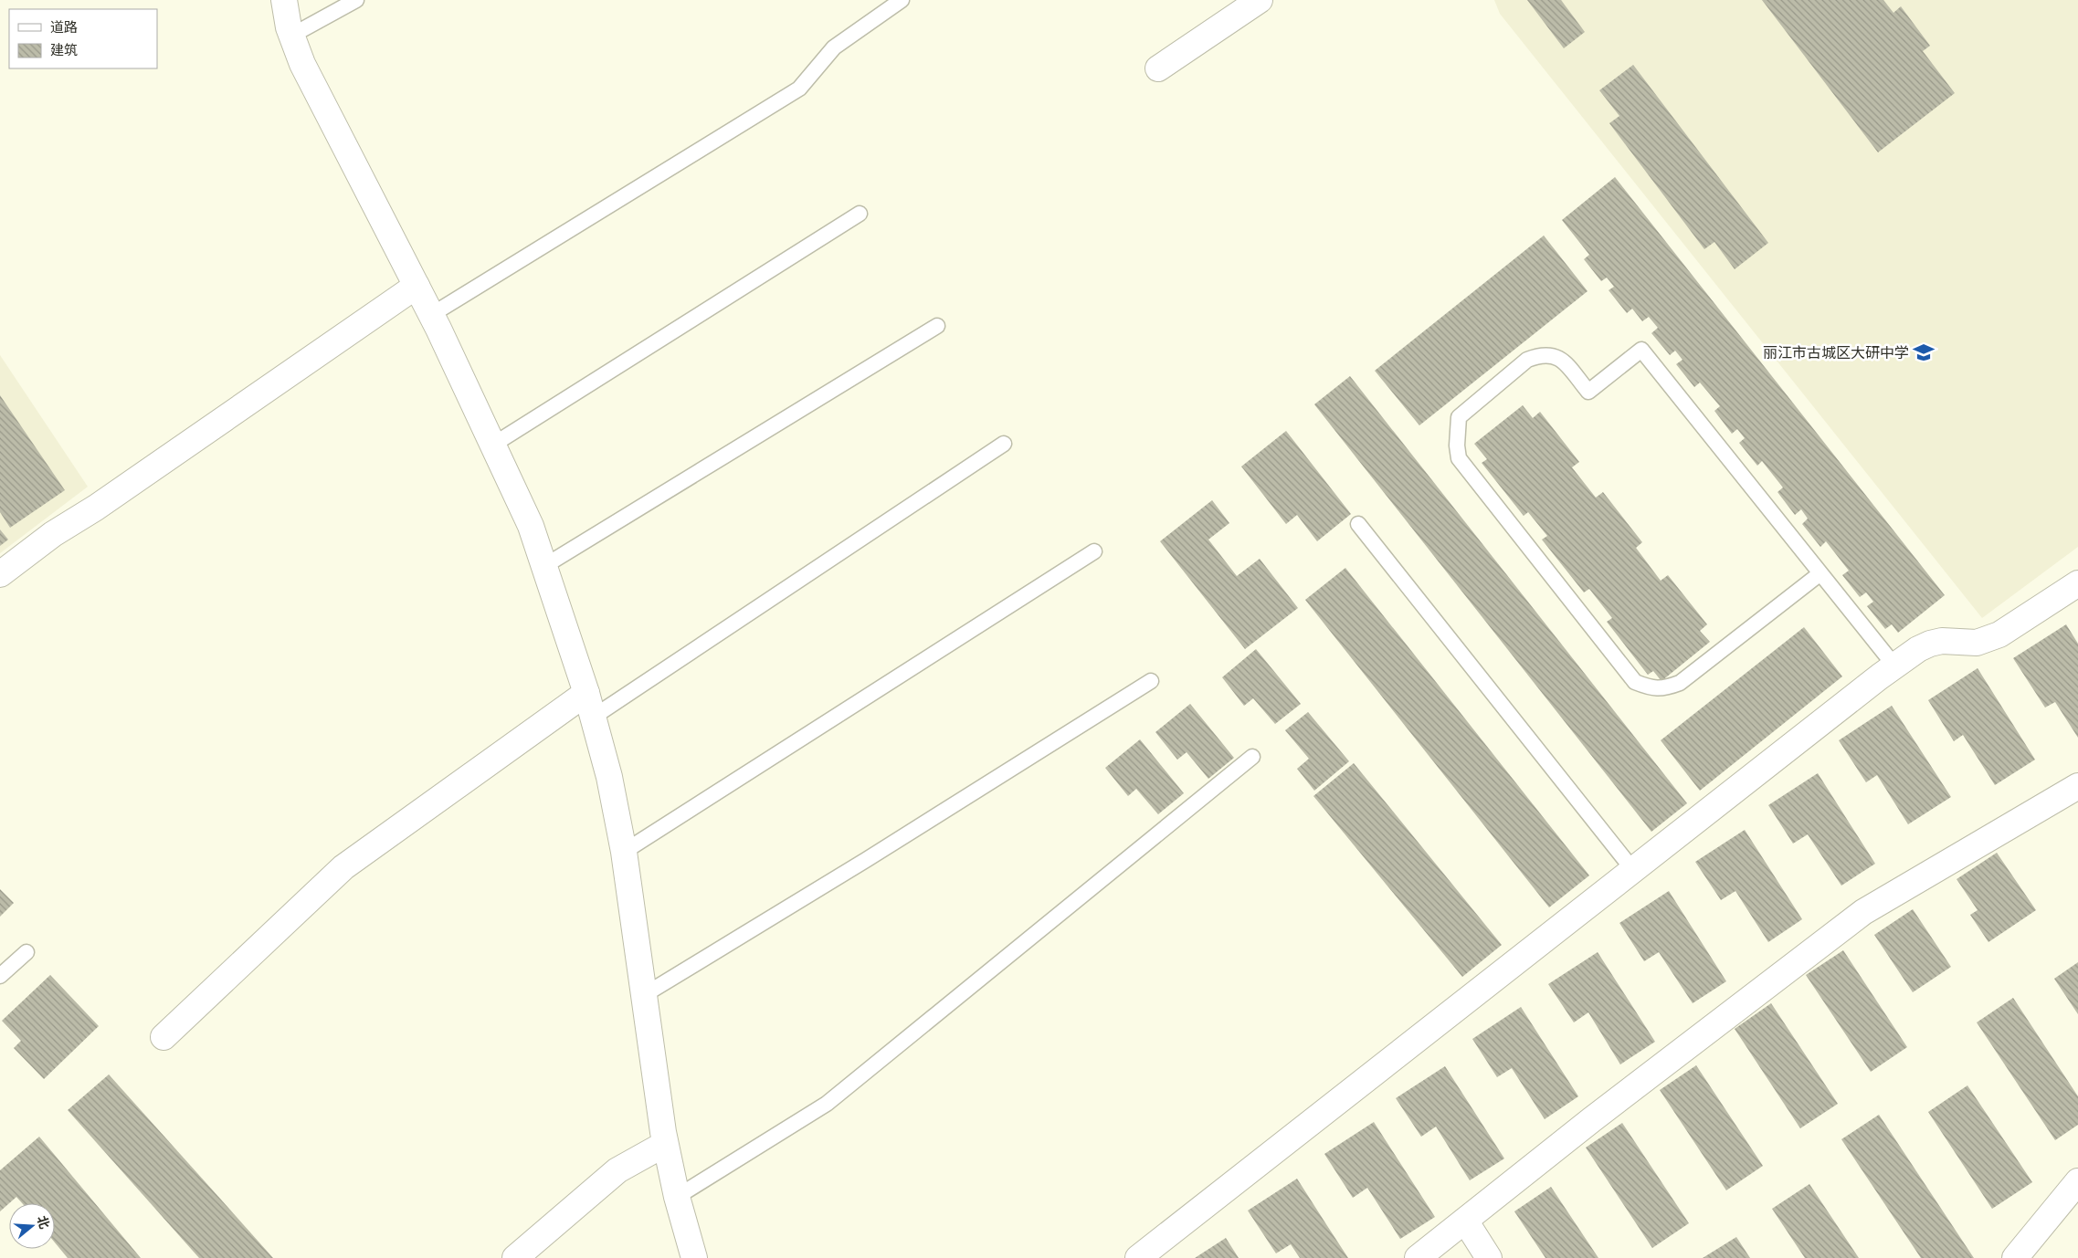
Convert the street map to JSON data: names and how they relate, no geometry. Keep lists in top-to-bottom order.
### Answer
{
  "places": {
    "school or university": ["丽江市古城区大研中学"]
  },
  "legend": ["道路", "建筑"],
  "north": "right"
}
